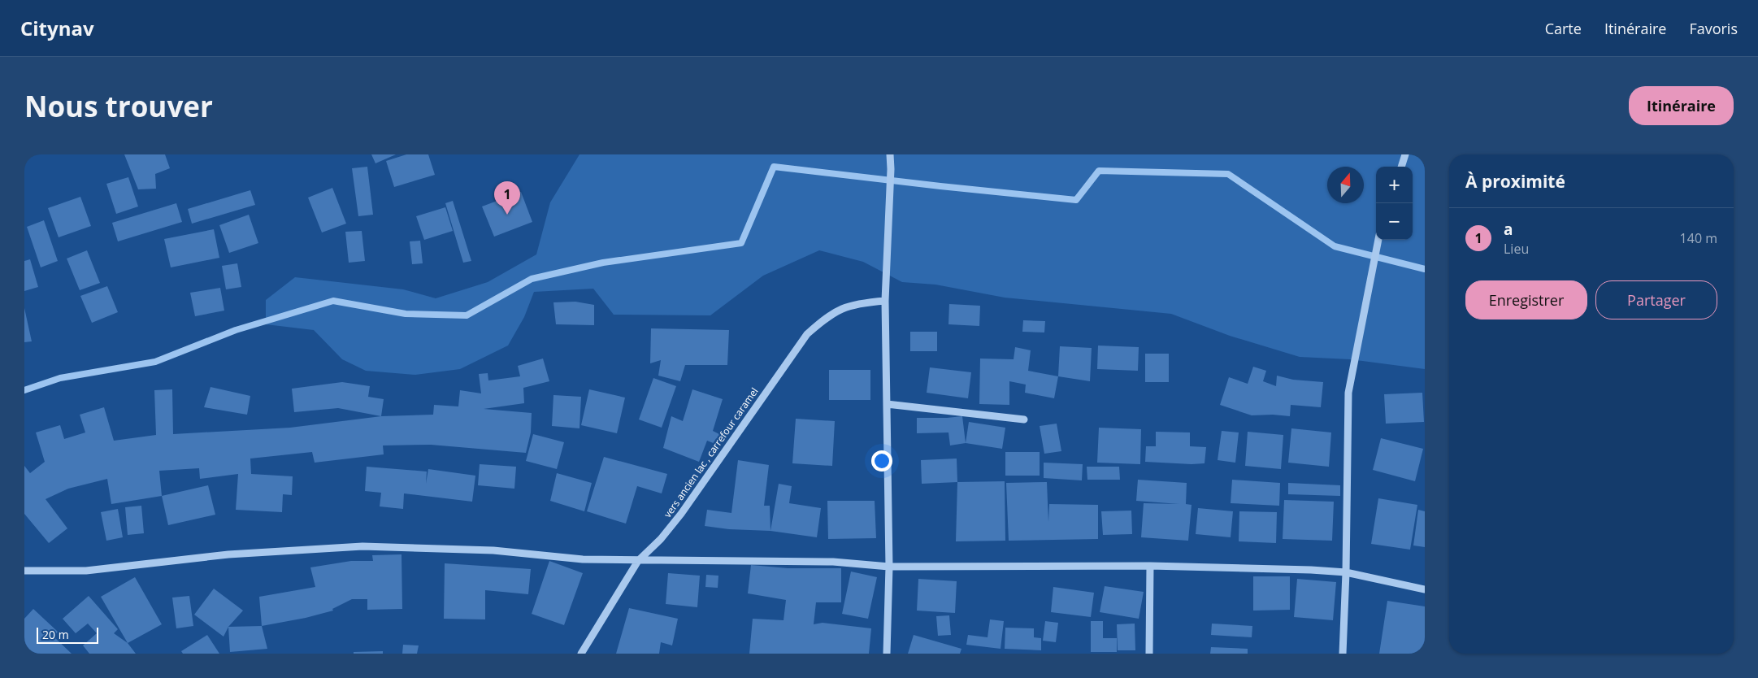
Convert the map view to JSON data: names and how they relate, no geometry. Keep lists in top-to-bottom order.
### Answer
{
  "streets": {
    "street": ["vers ancien lac , carrefour caramel"]
  },
  "scale_bar": "20 m",
  "north": "top",
  "page": {
    "header": "Citynav",
    "nav": ["Carte", "Itinéraire", "Favoris"],
    "buttons": [
      "Itinéraire",
      ["Enregistrer", "Partager"]
    ],
    "title": "Nous trouver",
    "heading": "À proximité",
    "map_buttons": ["+", "−"],
    "pins": "1",
    "list": [
      {
        "mark": "1",
        "name": "a",
        "note": "Lieu",
        "value": "140 m"
      }
    ],
    "scale": "20 m"
  }
}
